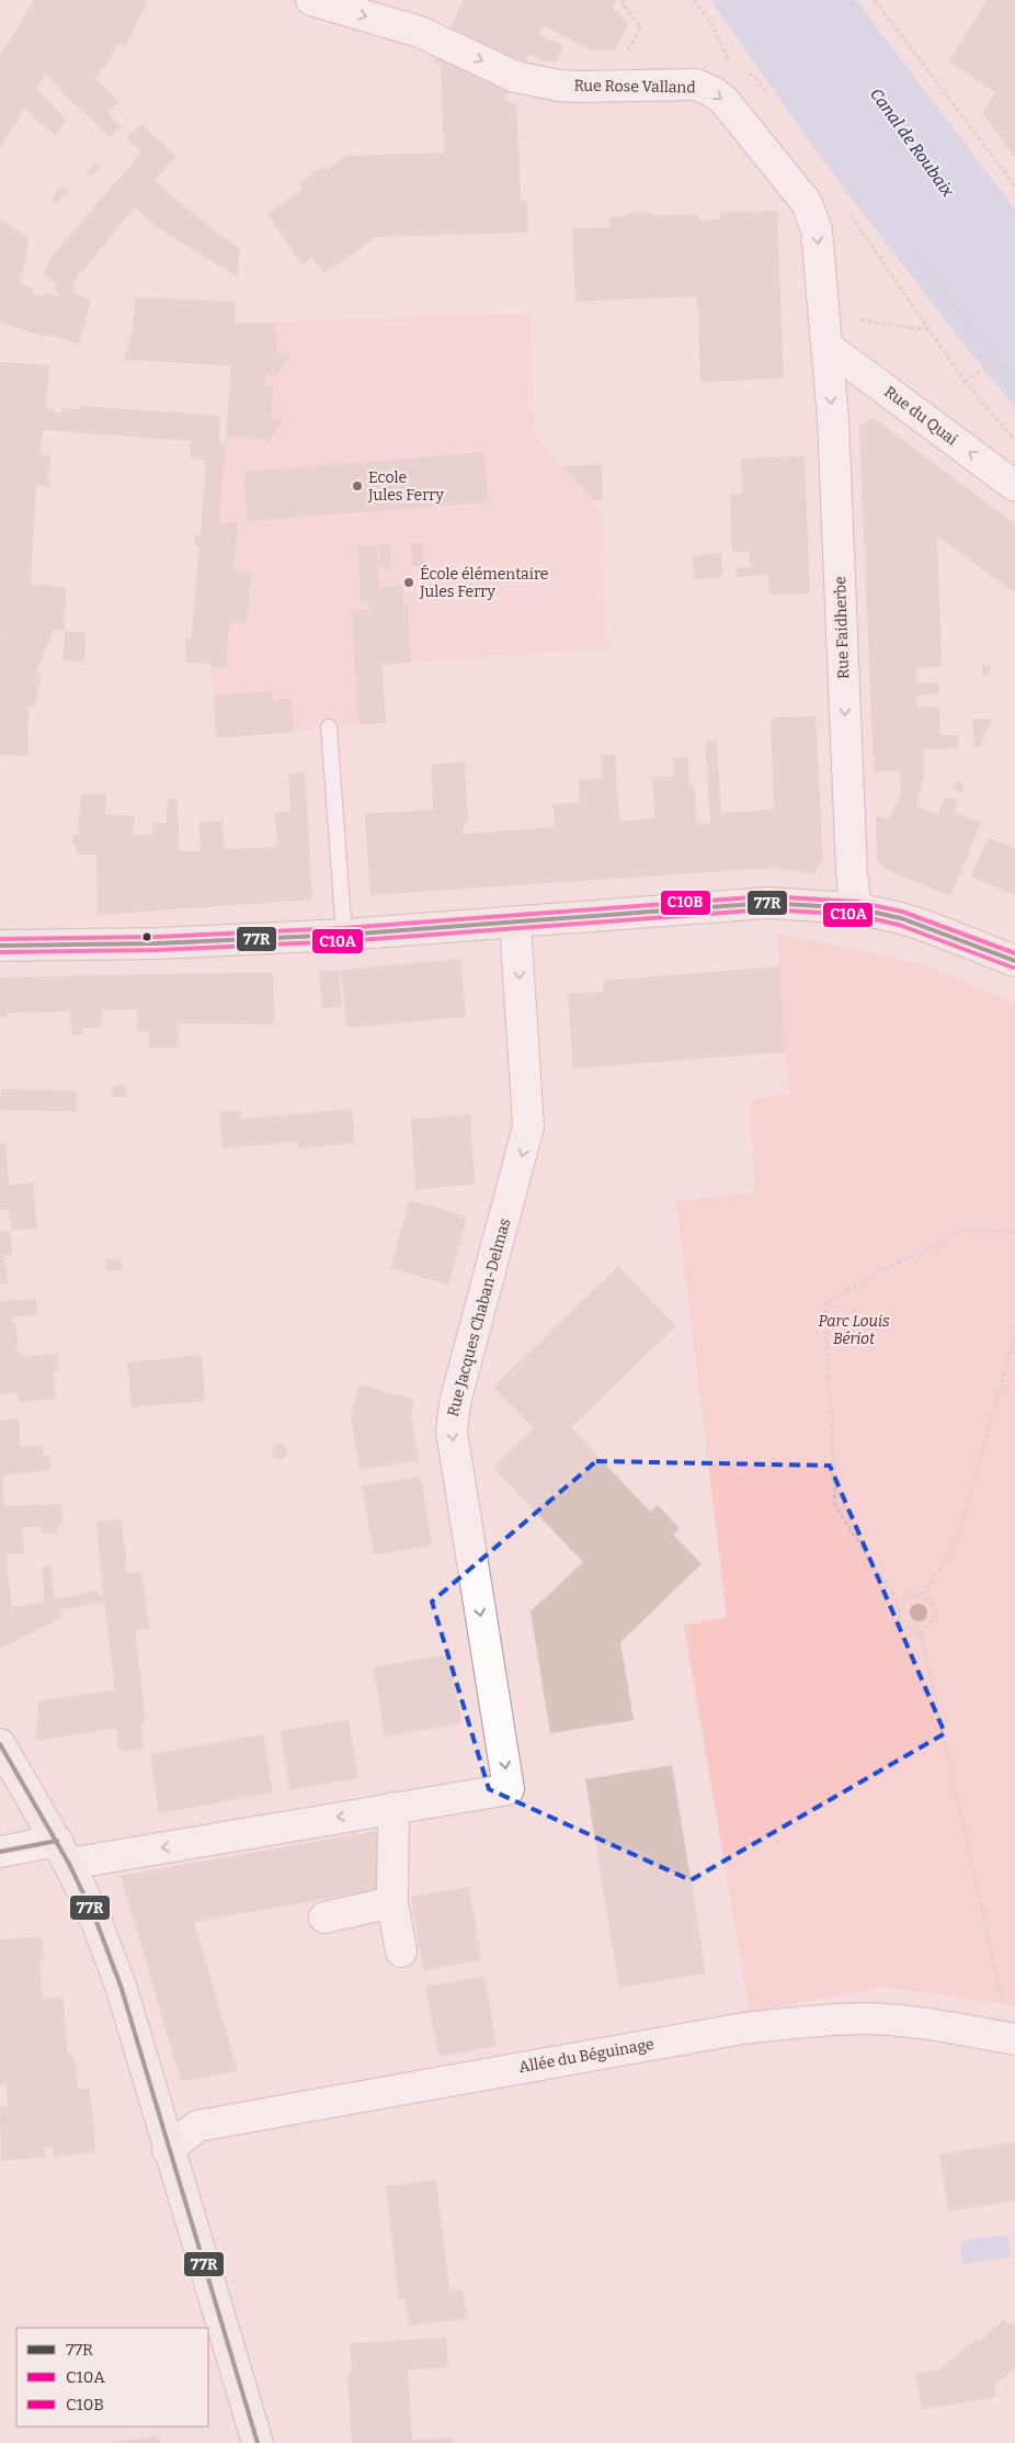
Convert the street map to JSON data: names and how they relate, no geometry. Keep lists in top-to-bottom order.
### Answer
{
  "streets": {
    "street": [
      "Rue Rose Valland",
      "Rue du Quai",
      "Rue Faidherbe",
      "Rue Jacques Chaban-Delmas",
      "Allée du Béguinage"
    ]
  },
  "crossings": [
    ["Rue Rose Valland", "Rue du Quai"],
    ["Rue Rose Valland", "Rue Faidherbe"],
    ["Rue du Quai", "Rue Faidherbe"]
  ],
  "one_way": [
    "Rue Rose Valland",
    "Rue du Quai",
    "Rue Faidherbe",
    "Rue Jacques Chaban-Delmas"
  ],
  "water": ["Canal de Roubaix"],
  "parks": ["Parc Louis Bériot"],
  "places": ["Ecole Jules Ferry", "École élémentaire Jules Ferry"],
  "lines": ["transit line C10B", "transit line 77R", "transit line C10A"],
  "legend": ["77R", "C10A", "C10B"]
}
